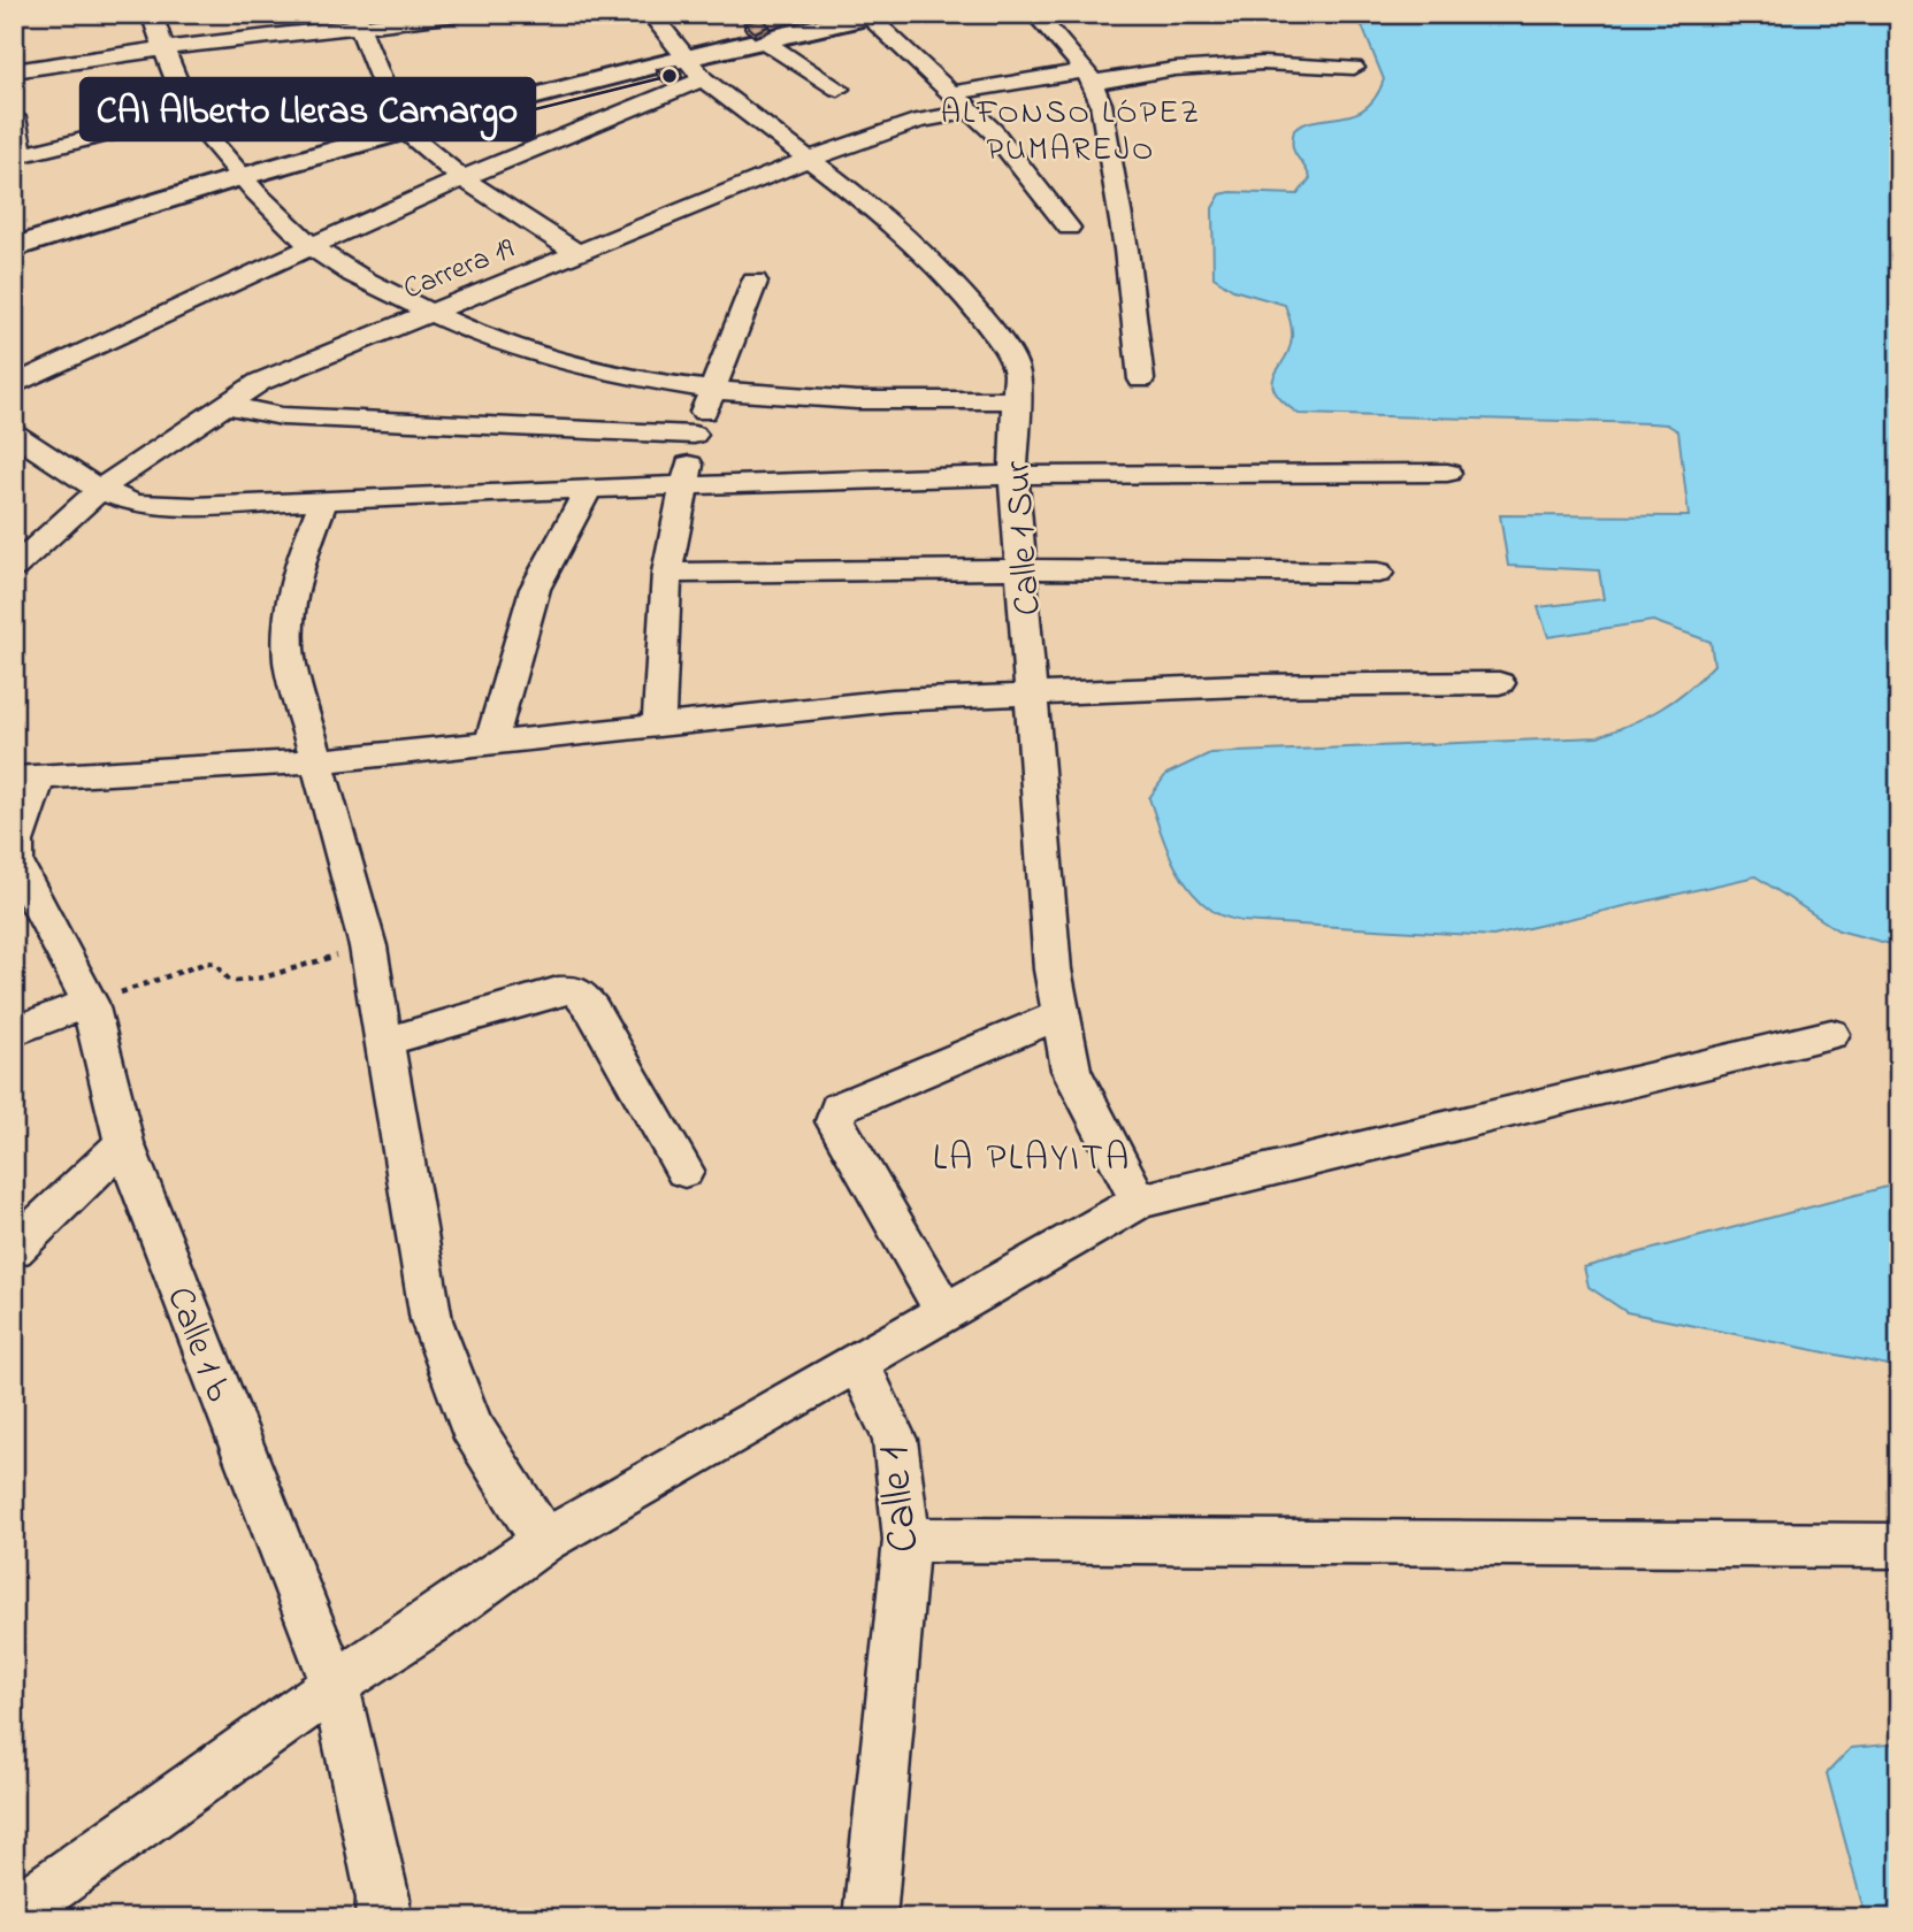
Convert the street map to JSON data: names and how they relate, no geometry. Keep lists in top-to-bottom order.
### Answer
{
  "streets": {
    "street": [
      "Carrera 19",
      "Calle 1 Sur",
      "Calle 1 b",
      "Calle 1"
    ]
  },
  "crossings": [
    ["Carrera 19", "Calle 1 Sur"]
  ],
  "districts": ["ALFONSO LÓPEZ PUMAREJO", "LA PLAYITA"],
  "places": ["CAI Alberto Lleras Camargo"]
}
